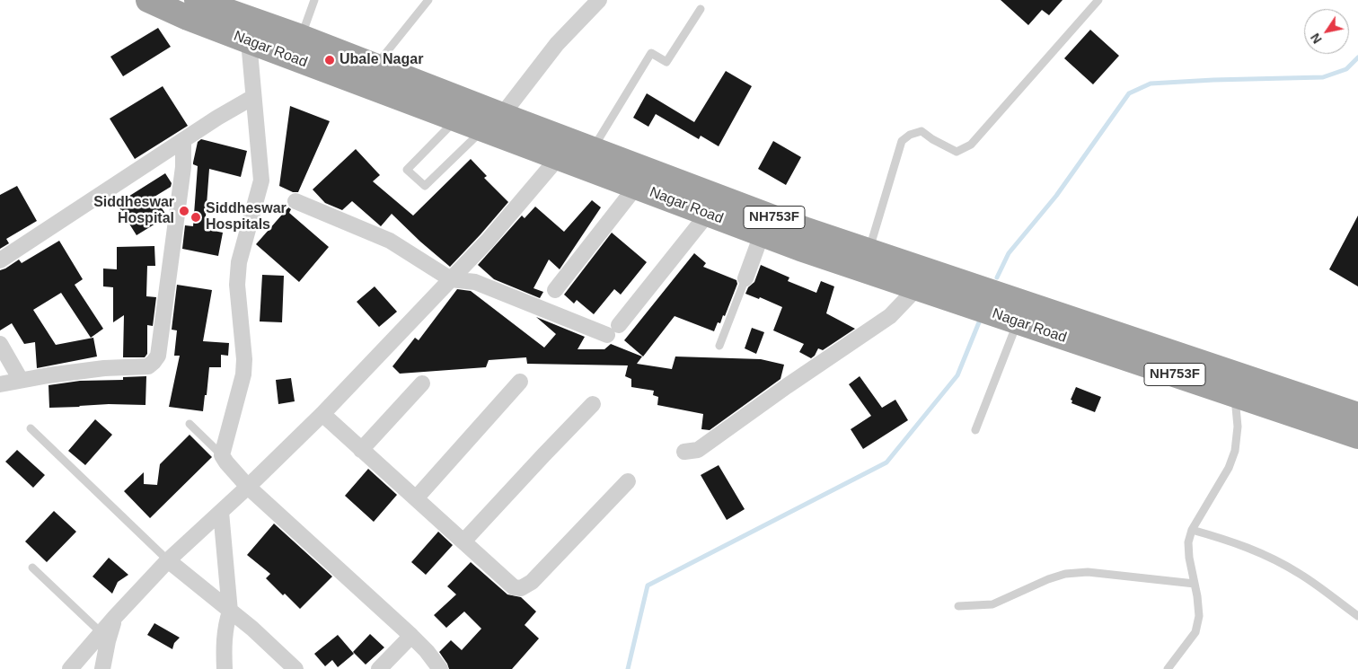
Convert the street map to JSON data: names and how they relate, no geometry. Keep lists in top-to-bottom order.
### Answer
{
  "streets": {
    "highway": ["Nagar Road", "NH753F"]
  },
  "places": ["Ubale Nagar", "Siddheswar Hospital", "Siddheswar Hospitals"],
  "north": "bottom left"
}
